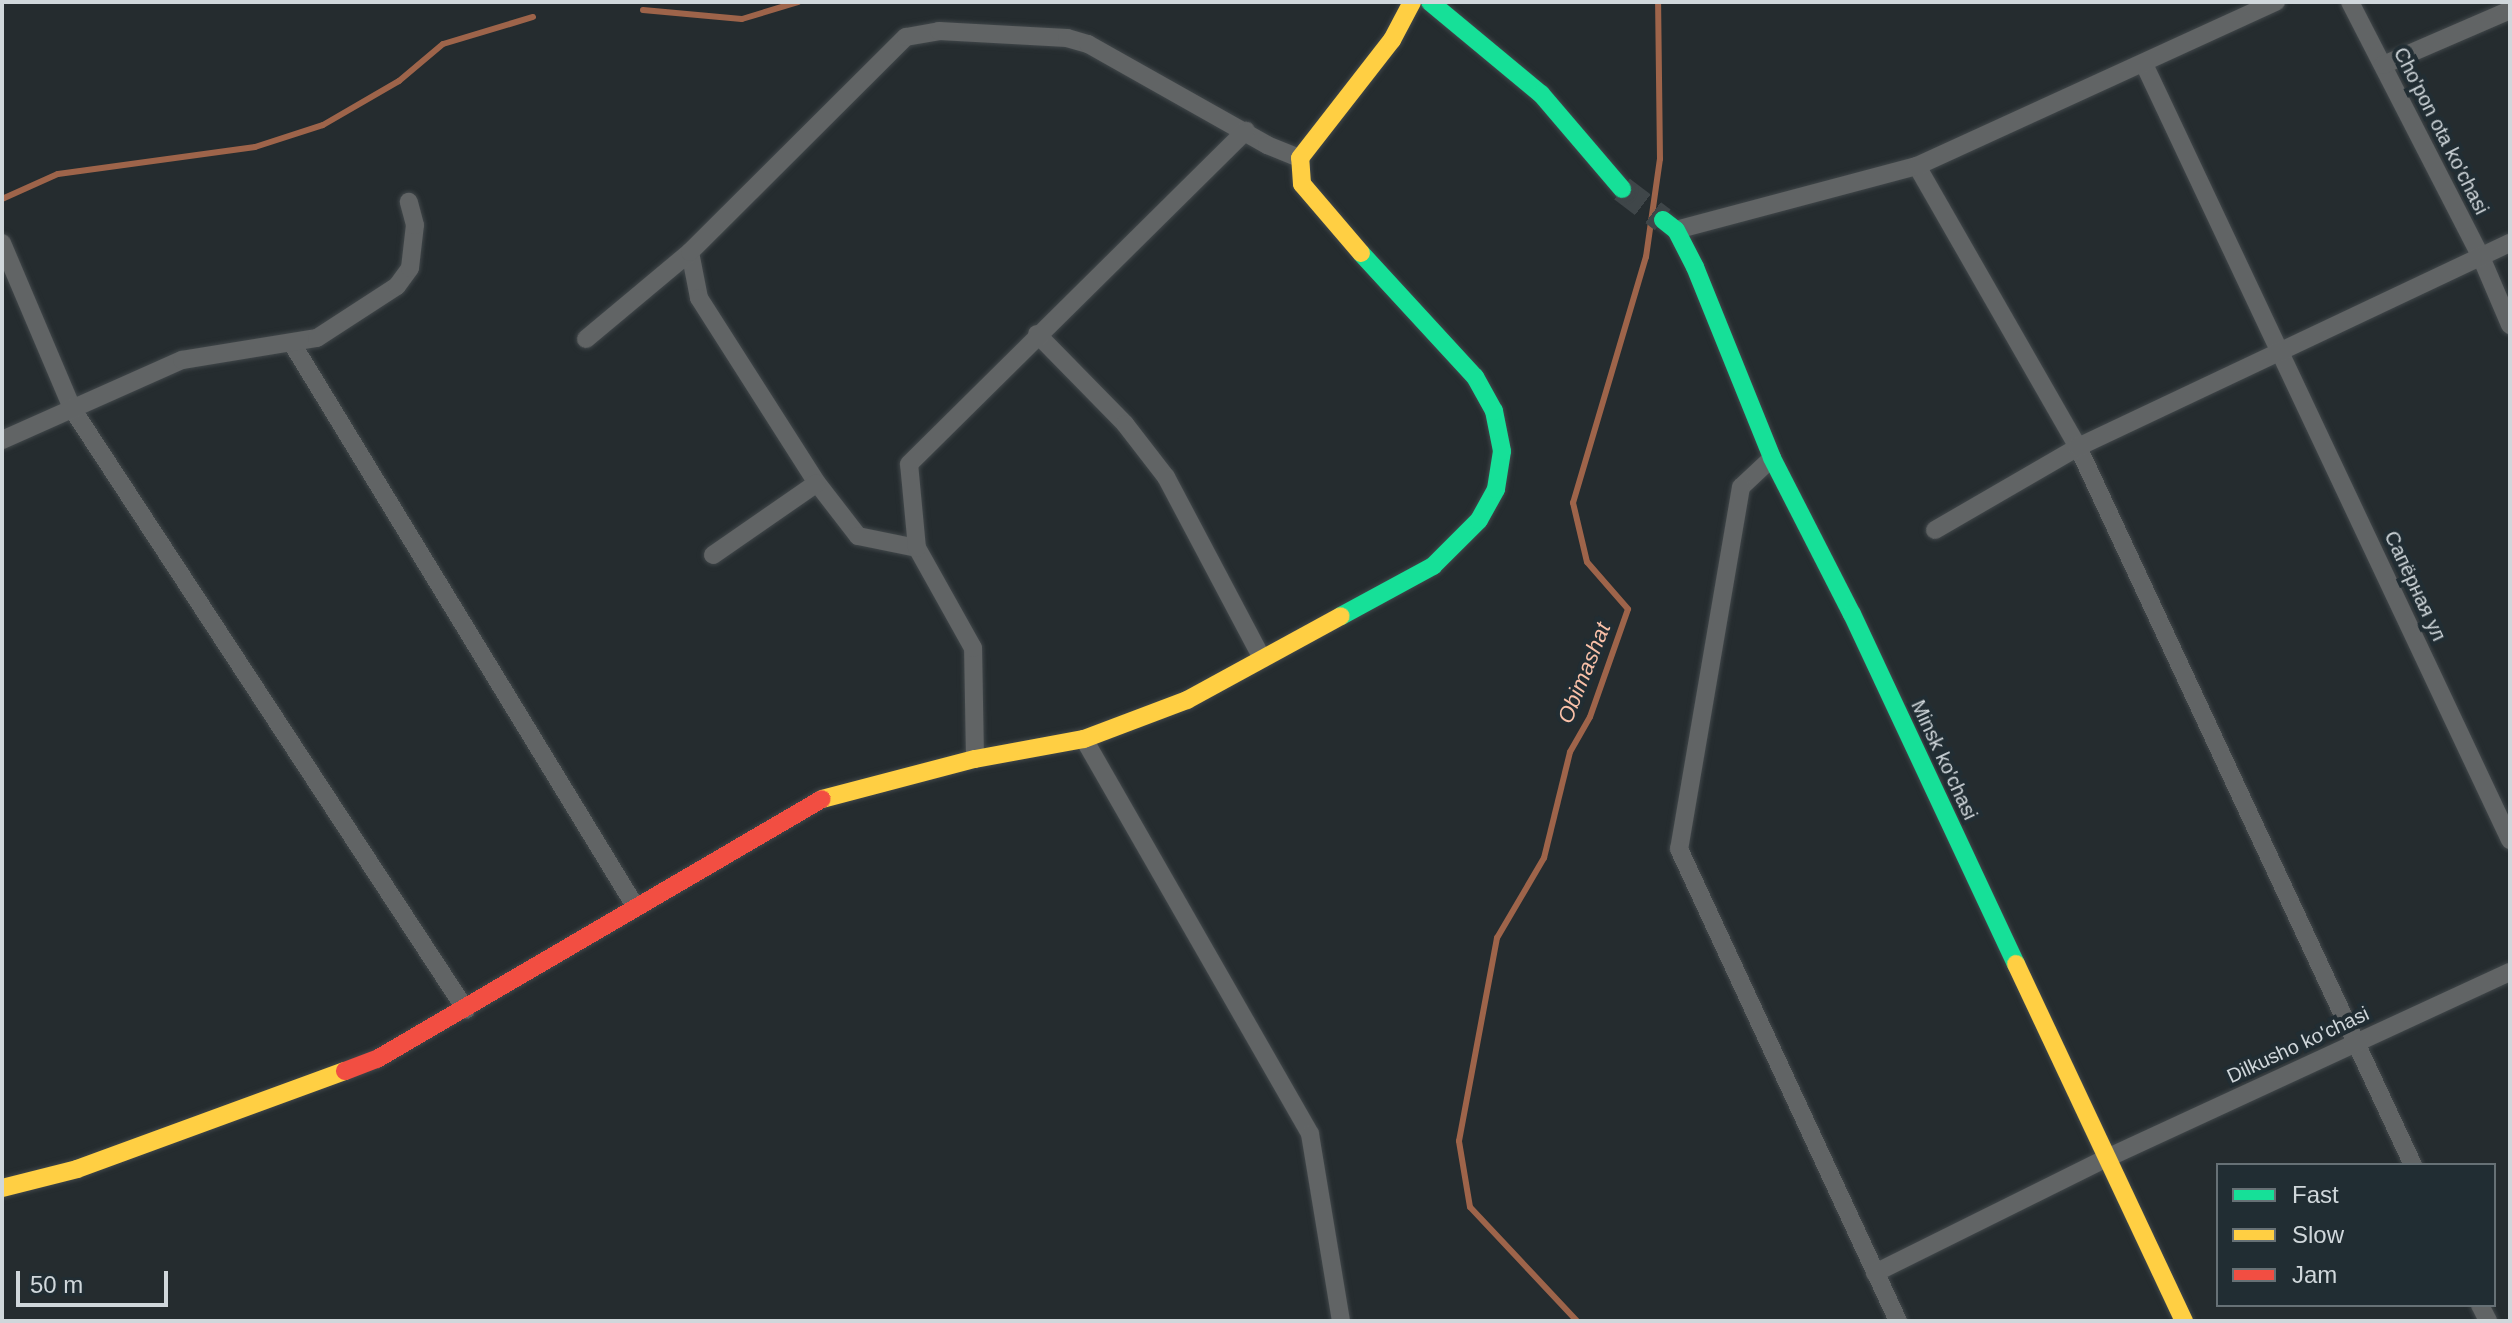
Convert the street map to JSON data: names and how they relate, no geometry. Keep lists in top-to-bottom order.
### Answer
{
  "streets": {
    "street": [
      "Cho'pon ota ko'chasi",
      "Сапёрная ул",
      "Minsk ko'chasi",
      "Dilkusho ko'chasi"
    ]
  },
  "crossings": [
    ["Minsk ko'chasi", "Dilkusho ko'chasi"]
  ],
  "water": ["Obimashat"],
  "legend": ["Fast", "Slow", "Jam"],
  "scale_bar": "50 m"
}
